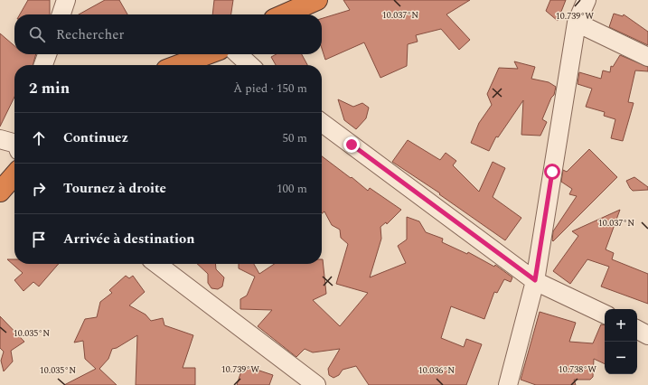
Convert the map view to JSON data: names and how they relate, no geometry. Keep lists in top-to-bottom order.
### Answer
{
  "page": {
    "search": "Rechercher",
    "heading": ["2 min", "À pied · 150 m"],
    "list": [
      ["Continuez", "50 m"],
      ["Tournez à droite", "100 m"],
      "Arrivée à destination"
    ],
    "map_buttons": ["+", "−"]
  },
  "coordinates": [
    "10.037°N",
    "10.739°W",
    "10.035°N",
    "10.738°W",
    "10.036°N"
  ]
}
